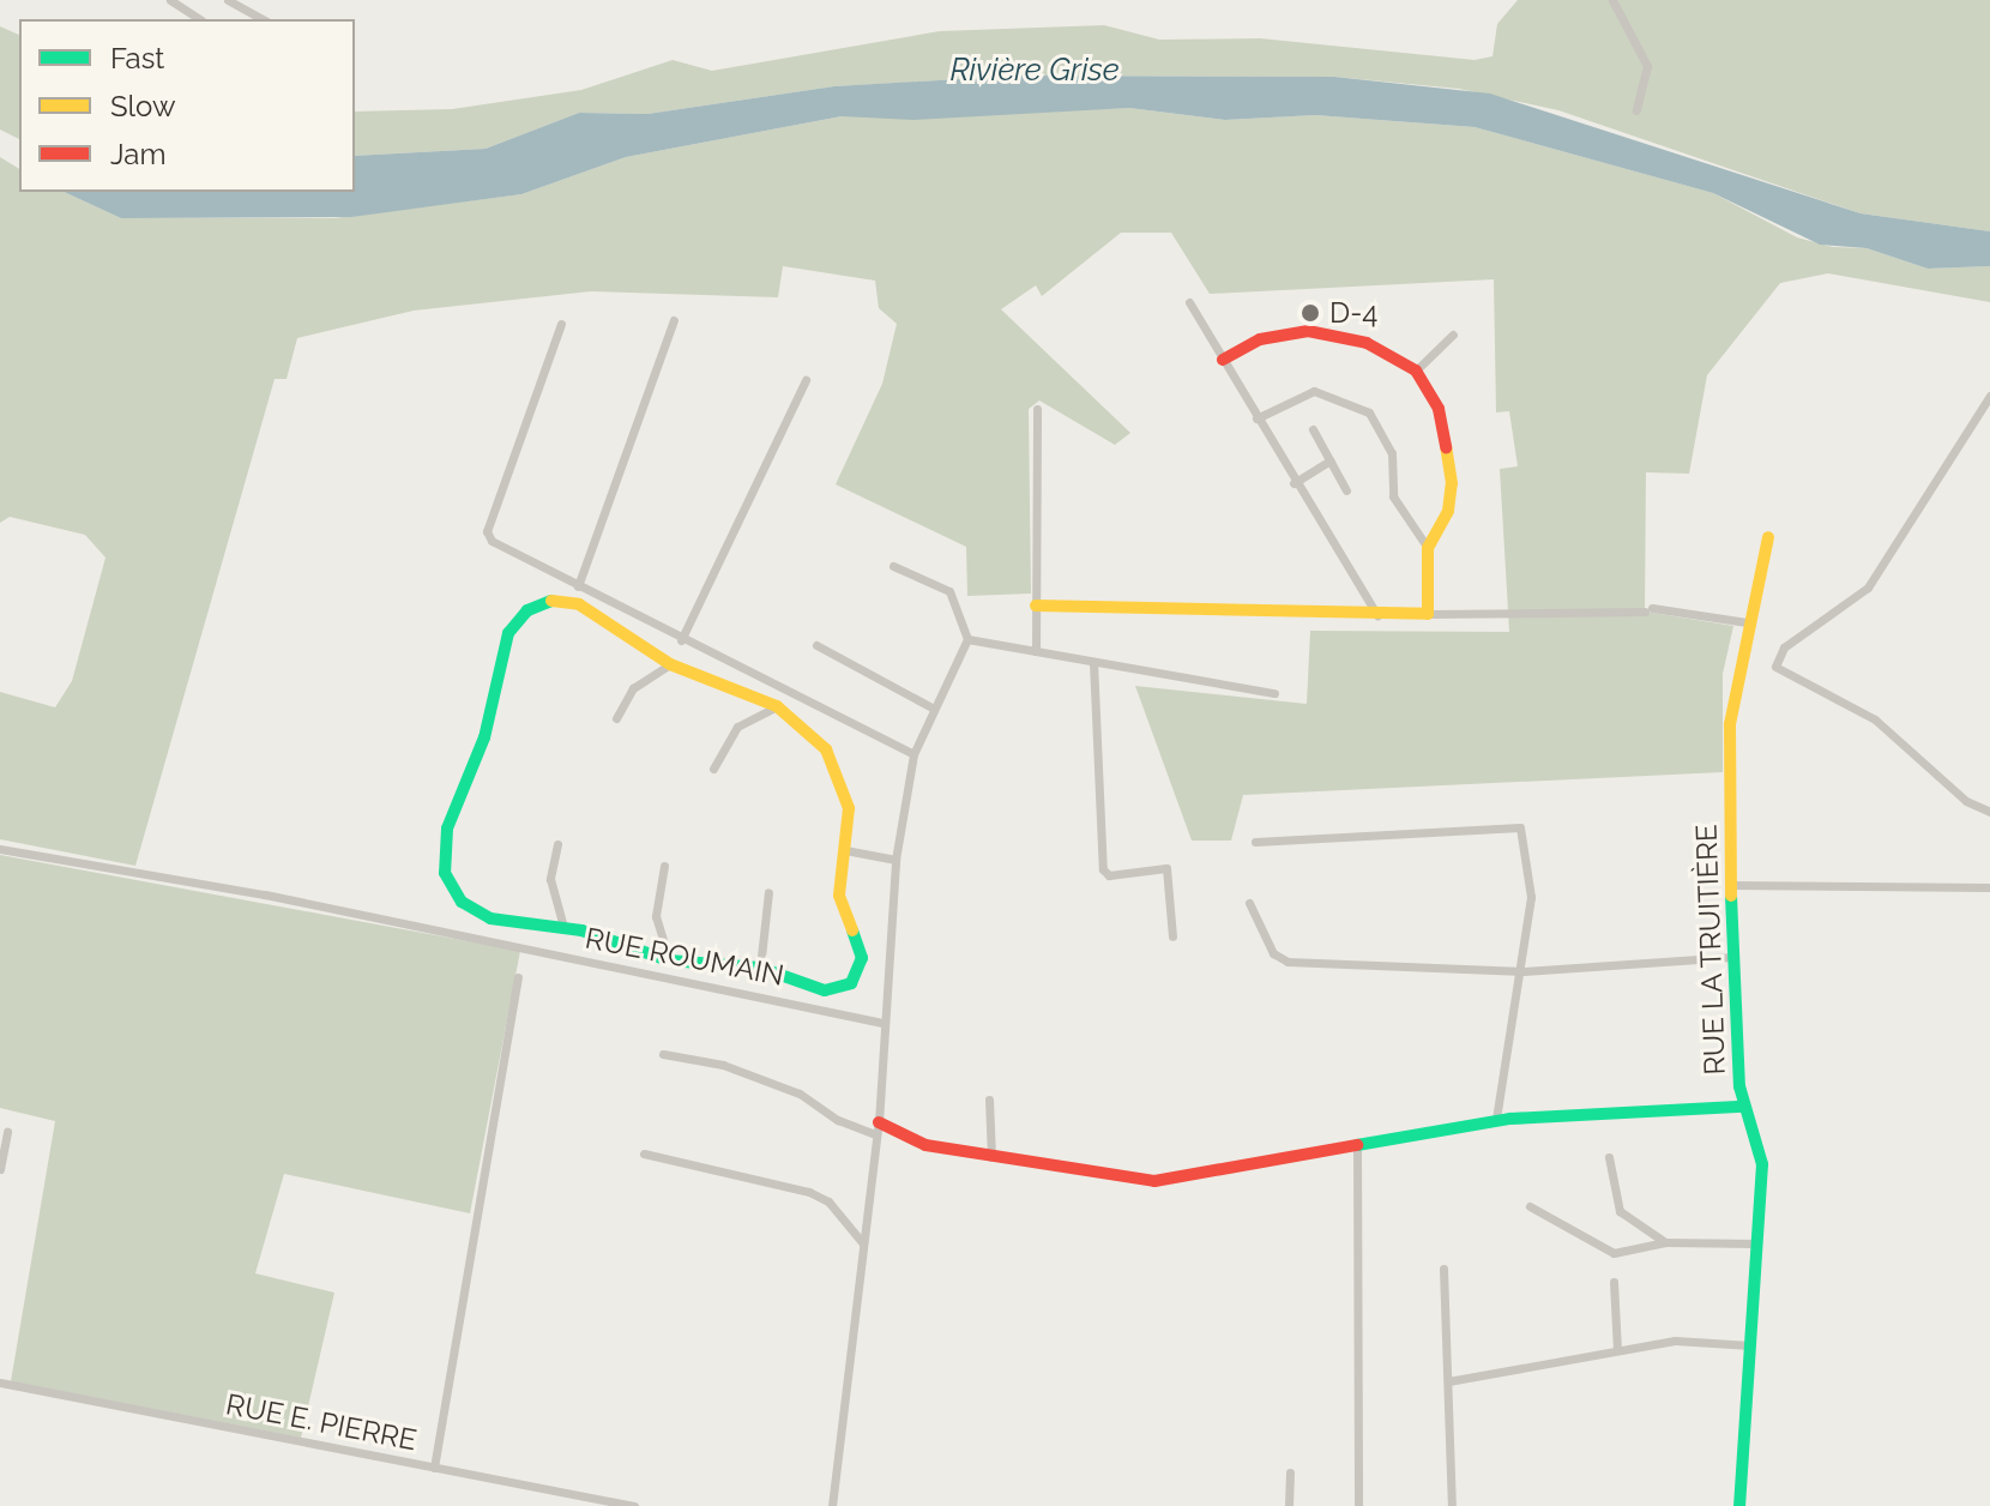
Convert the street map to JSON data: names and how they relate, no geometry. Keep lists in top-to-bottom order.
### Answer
{
  "streets": {
    "street": ["RUE LA TRUITIÈRE", "RUE ROUMAIN", "RUE E. PIERRE"]
  },
  "water": ["Rivière Grise"],
  "places": ["D-4"],
  "legend": ["Fast", "Slow", "Jam"]
}
